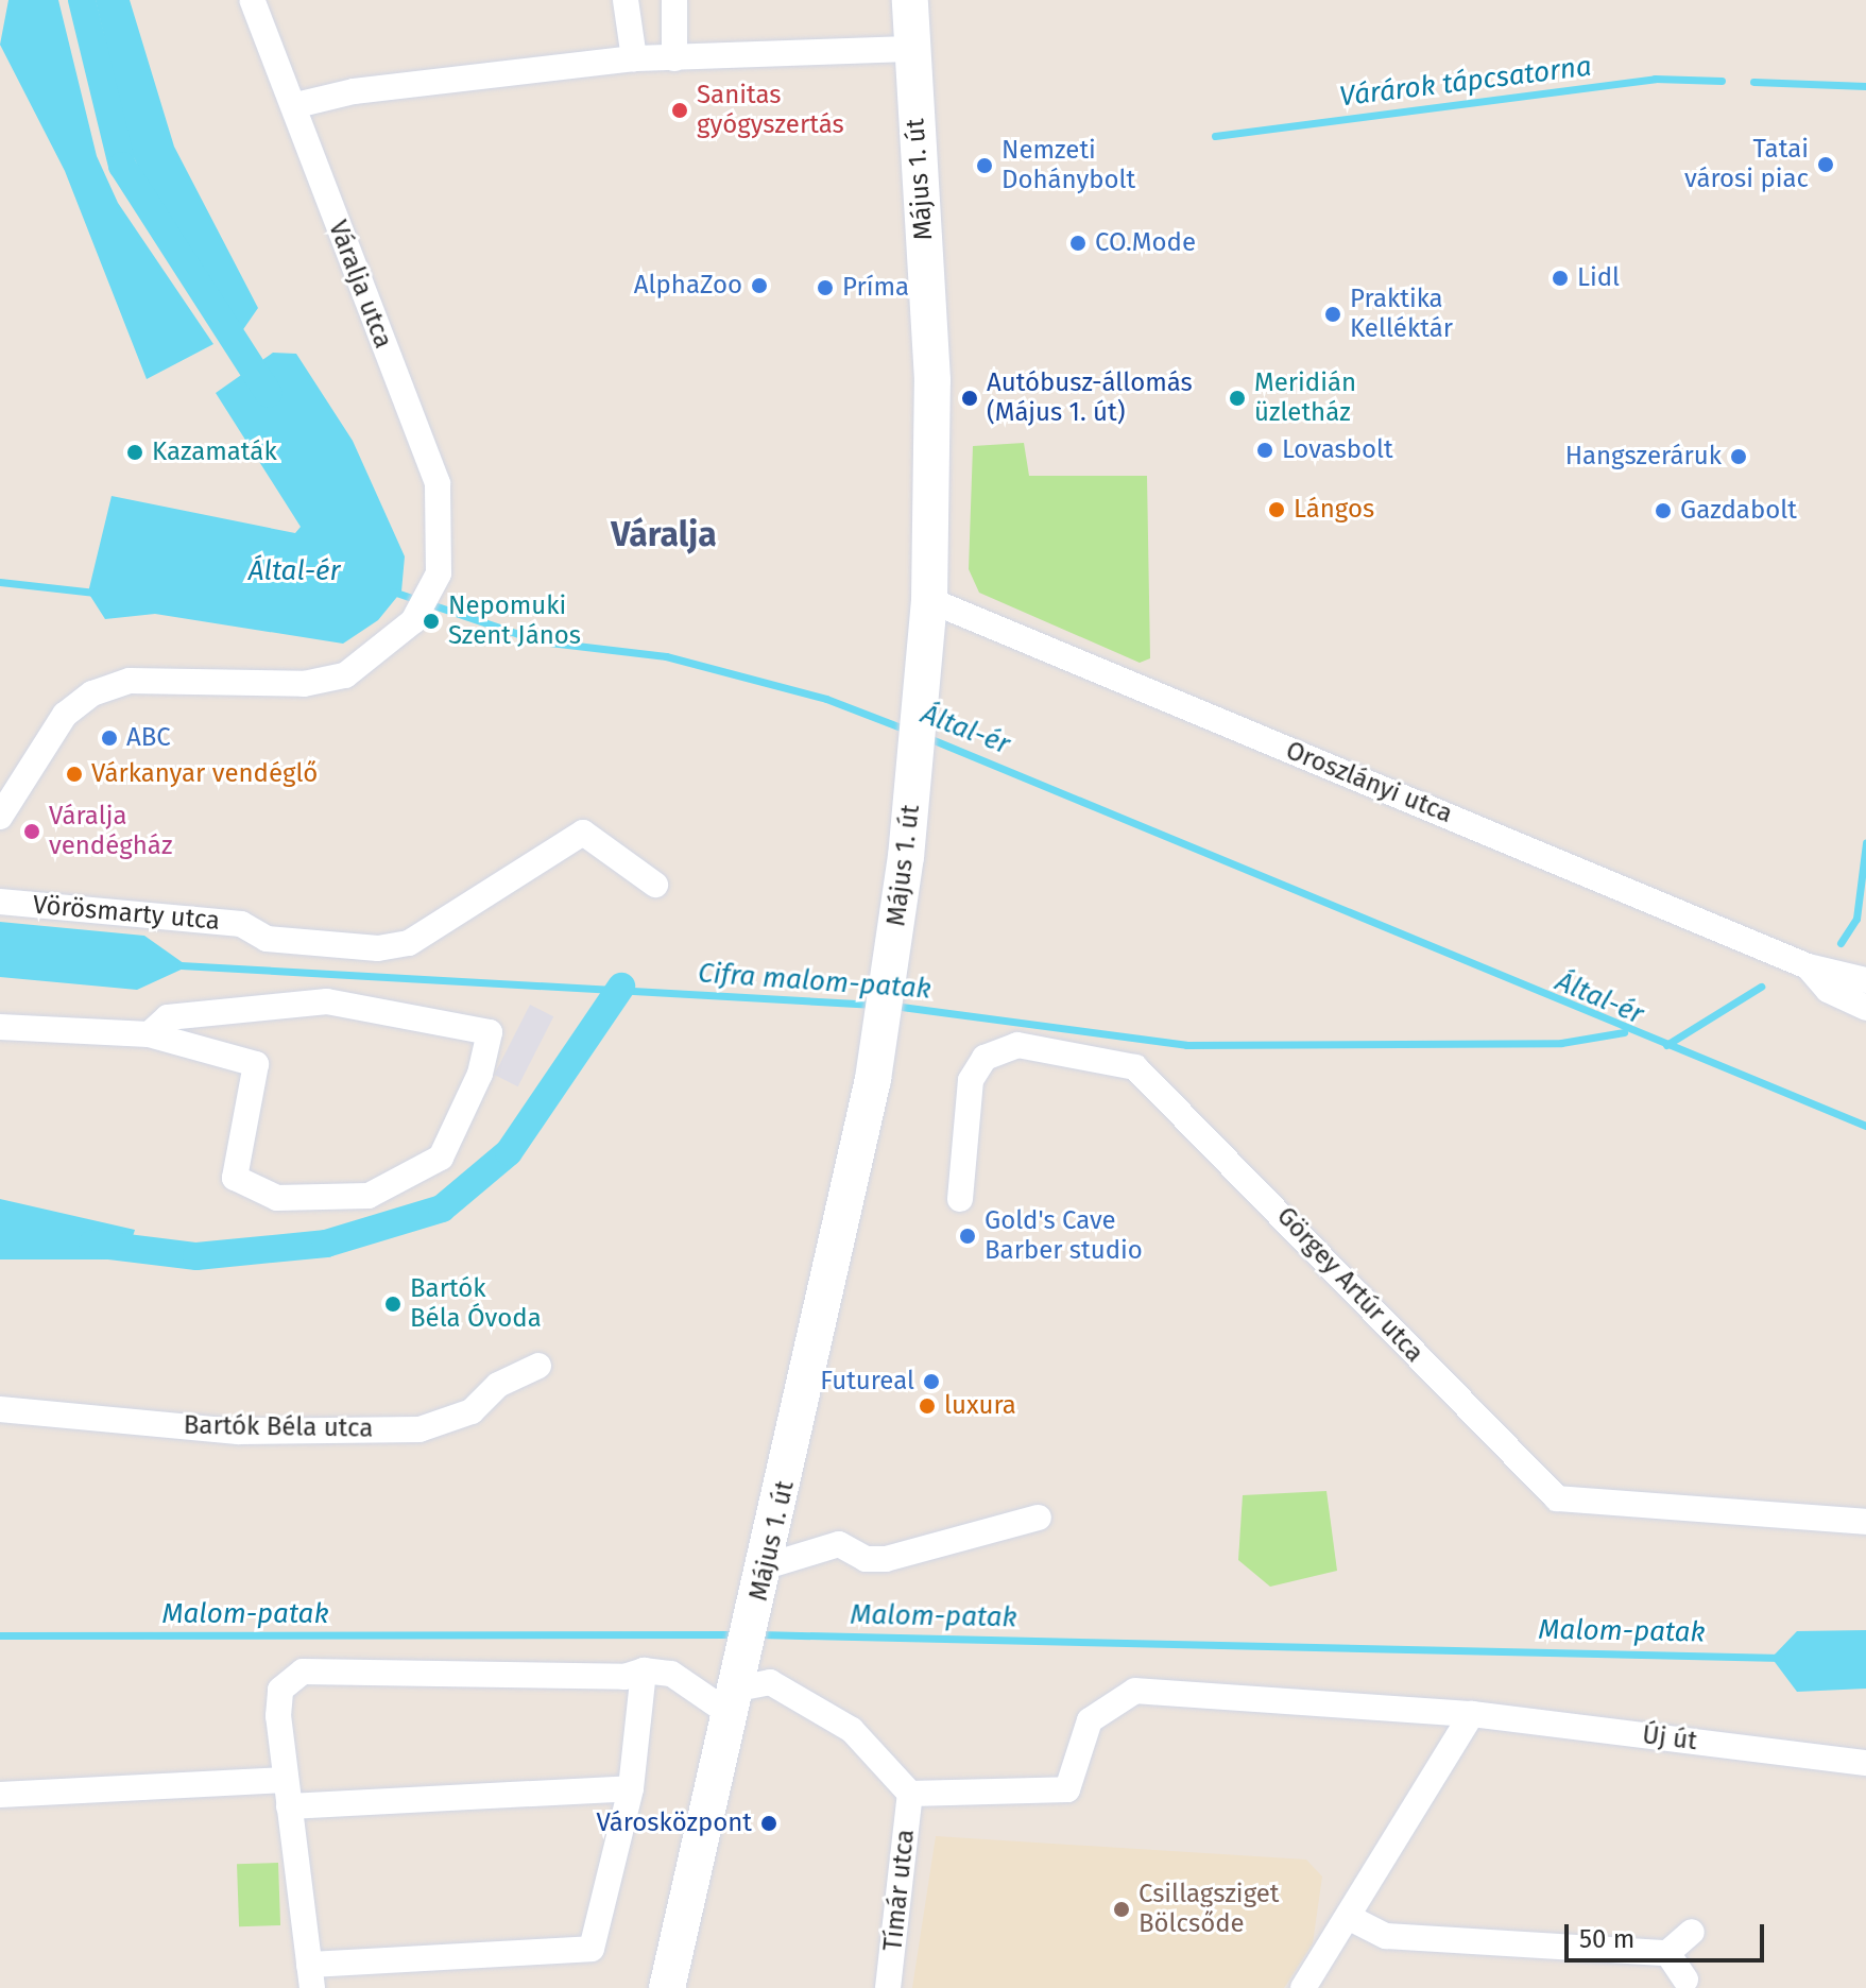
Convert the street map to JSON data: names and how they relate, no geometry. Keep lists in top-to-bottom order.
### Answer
{
  "streets": {
    "main road": ["Május 1. út"],
    "street": [
      "Váralja utca",
      "Oroszlányi utca",
      "Vörösmarty utca",
      "Görgey Artúr utca",
      "Bartók Béla utca",
      "Új út",
      "Tímár utca"
    ]
  },
  "crossings": [
    ["Május 1. út", "Oroszlányi utca"],
    ["Új út", "Tímár utca"]
  ],
  "districts": ["Váralja"],
  "water": [
    "Várárok tápcsatorna",
    "Által-ér",
    "Cifra malom-patak",
    "Malom-patak"
  ],
  "places": [
    "Sanitas gyógyszertás",
    "Tatai városi piac",
    "Nemzeti Dohánybolt",
    "CO.Mode",
    "Lidl",
    "AlphaZoo",
    "Príma",
    "Praktika Kelléktár",
    "Autóbusz-állomás (Május 1. út)",
    "Meridián üzletház",
    "Lovasbolt",
    "Kazamaták",
    "Hangszeráruk",
    "Lángos",
    "Gazdabolt",
    "Nepomuki Szent János",
    "ABC",
    "Várkanyar vendéglő",
    "Váralja vendégház",
    "Gold's Cave Barber studio",
    "Bartók Béla Óvoda",
    "Futureal",
    "luxura",
    "Városközpont",
    "Csillagsziget Bölcsőde"
  ],
  "scale_bar": "50 m"
}
